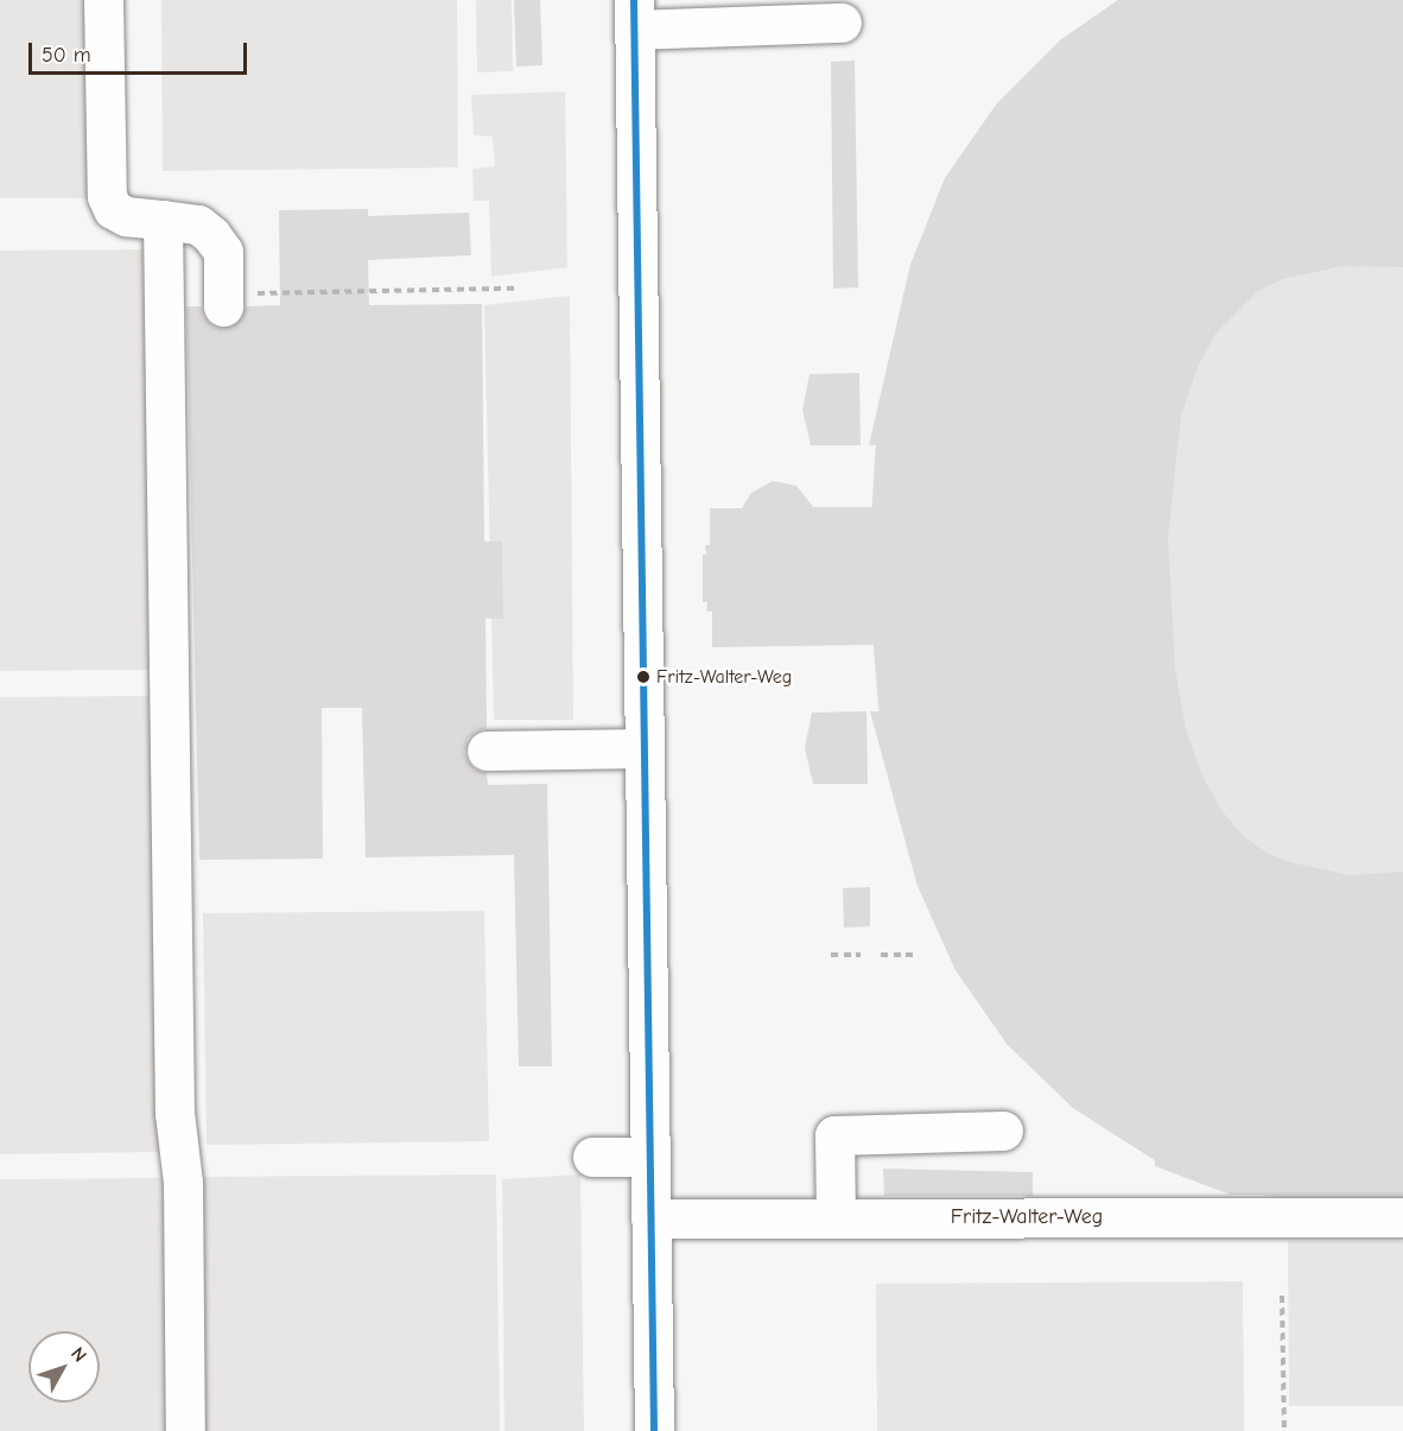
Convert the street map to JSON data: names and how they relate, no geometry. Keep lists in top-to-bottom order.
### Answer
{
  "streets": {
    "street": ["Fritz-Walter-Weg"]
  },
  "places": ["Fritz-Walter-Weg"],
  "scale_bar": "50 m",
  "north": "top right"
}
